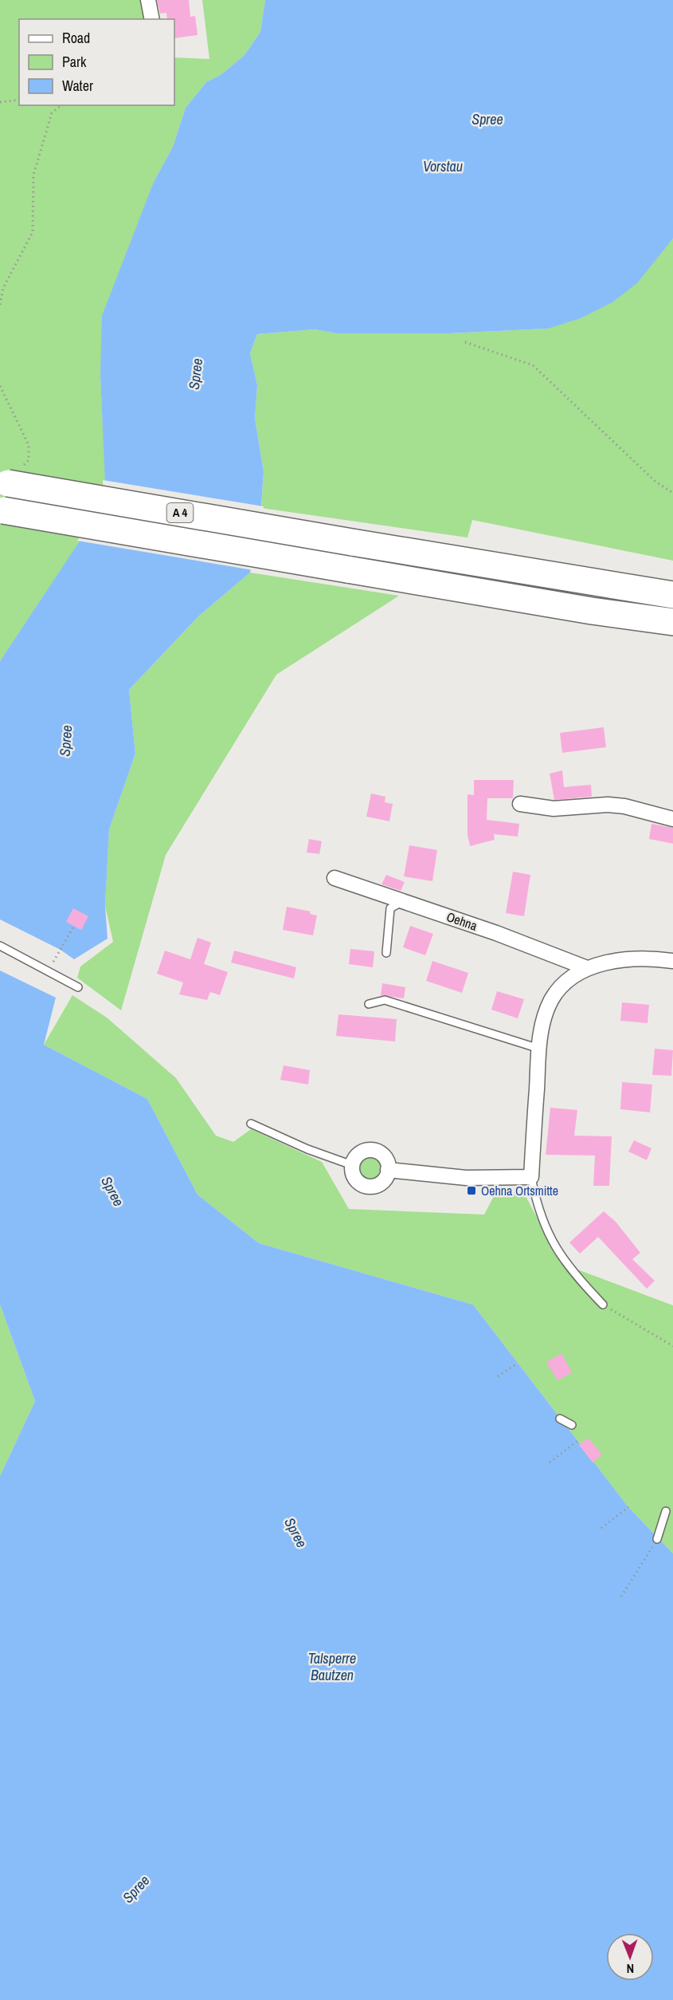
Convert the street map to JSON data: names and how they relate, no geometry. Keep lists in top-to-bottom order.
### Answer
{
  "streets": {
    "highway": ["A 4"],
    "street": ["Oehna"]
  },
  "water": ["Spree", "Vorstau", "Talsperre Bautzen"],
  "places": {
    "transit": ["Oehna Ortsmitte"]
  },
  "legend": ["Road", "Park", "Water"],
  "north": "bottom"
}
